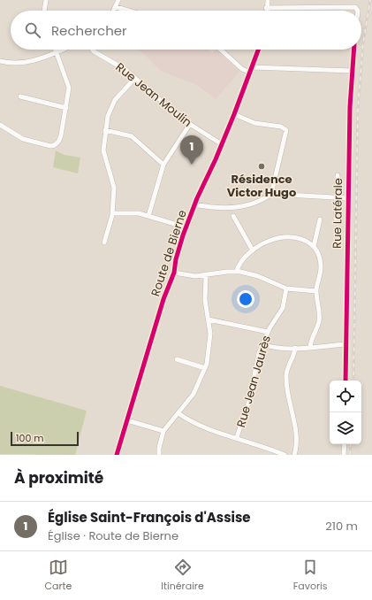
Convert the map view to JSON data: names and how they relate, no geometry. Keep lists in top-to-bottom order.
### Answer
{
  "streets": {
    "street": [
      "Rue Jean Moulin",
      "Rue Latérale",
      "Route de Bierne",
      "Rue Jean Jaurès"
    ]
  },
  "crossings": [
    ["Rue Jean Moulin", "Route de Bierne"]
  ],
  "places": ["Résidence Victor Hugo"],
  "scale_bar": "100 m",
  "page": {
    "search": "Rechercher",
    "pins": "1",
    "scale": "100 m",
    "heading": "À proximité",
    "list": [
      {
        "mark": "1",
        "name": "Église Saint-François d'Assise",
        "note": "Église · Route de Bierne",
        "value": "210 m"
      }
    ],
    "nav": ["Carte", "Itinéraire", "Favoris"]
  }
}
